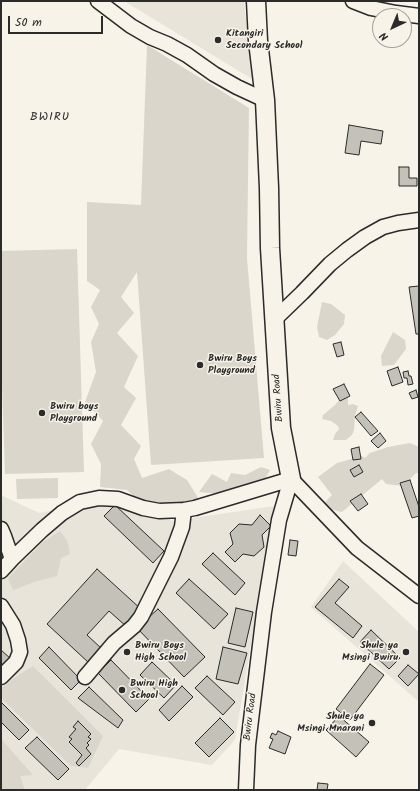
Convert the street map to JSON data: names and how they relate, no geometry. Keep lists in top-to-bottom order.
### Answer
{
  "streets": {
    "main road": ["Bwiru Road"]
  },
  "districts": ["BWIRU"],
  "places": [
    "Kitangiri Secondary School",
    "Bwiru Boys Playground",
    "Bwiru boys Playground",
    "Bwiru Boys High School",
    "Shule ya Msingi Bwiru",
    "Bwiru High School",
    "Shule ya Msingi Mnarani"
  ],
  "scale_bar": "50 m",
  "north": "bottom left"
}
